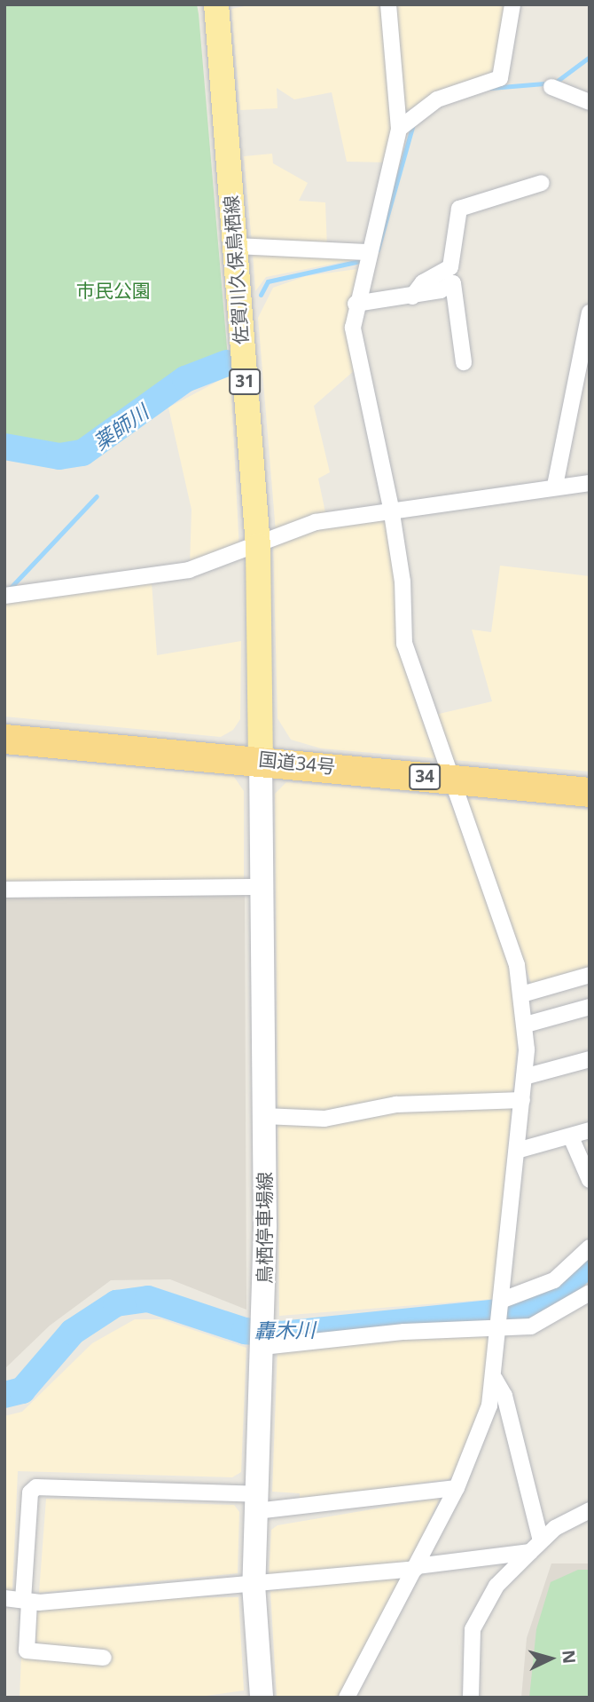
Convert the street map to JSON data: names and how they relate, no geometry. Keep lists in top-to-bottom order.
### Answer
{
  "streets": {
    "highway": ["国道34号", "34"],
    "main road": ["佐賀川久保鳥栖線", "31", "鳥栖停車場線"]
  },
  "crossings": [
    ["佐賀川久保鳥栖線", "国道34号"],
    ["佐賀川久保鳥栖線", "鳥栖停車場線"],
    ["国道34号", "鳥栖停車場線"]
  ],
  "water": ["薬師川", "轟木川"],
  "parks": ["市民公園"],
  "north": "right"
}
